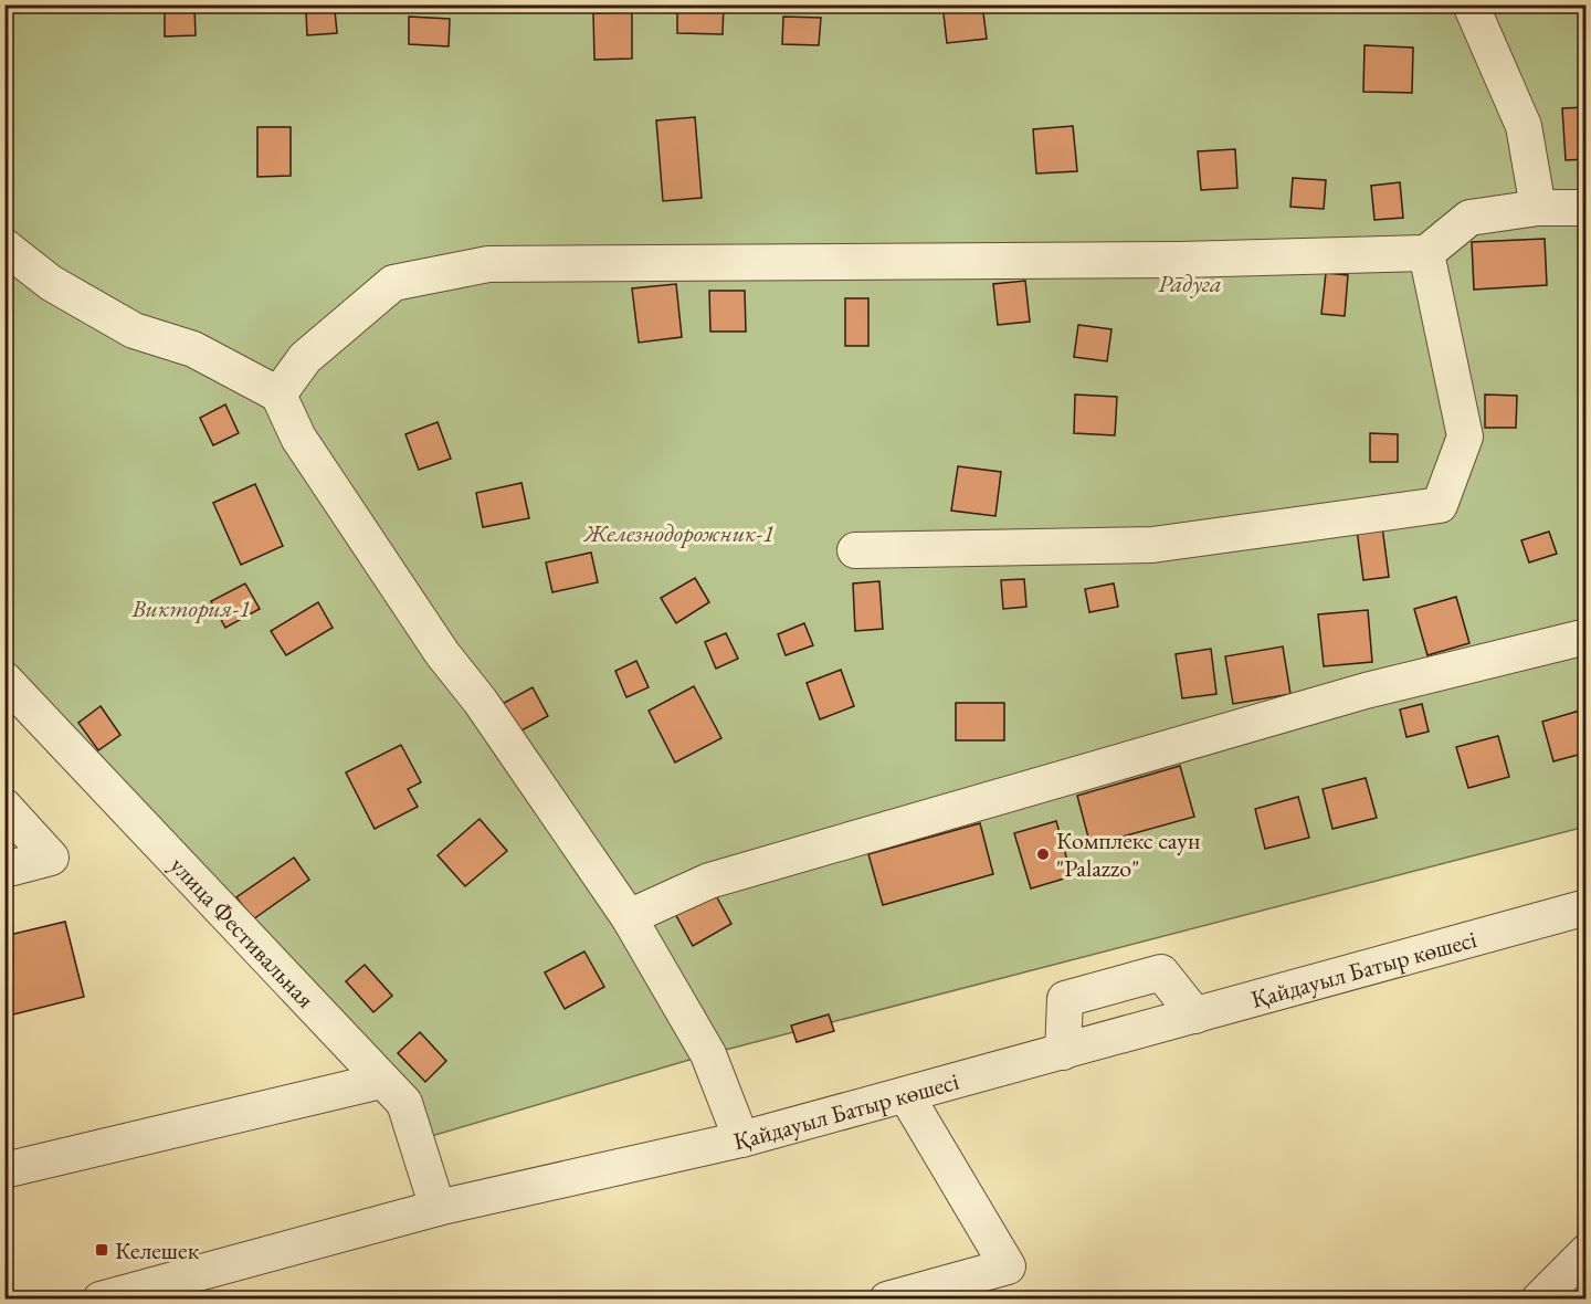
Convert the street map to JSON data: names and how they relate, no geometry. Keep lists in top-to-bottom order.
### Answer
{
  "streets": {
    "street": ["улица Фестивальная", "Қайдауыл Батыр көшесі"]
  },
  "crossings": [
    ["улица Фестивальная", "Қайдауыл Батыр көшесі"]
  ],
  "parks": ["Радуга", "Железнодорожник-1", "Виктория-1"],
  "places": {
    "other": ["Комплекс саун \"Palazzo\""],
    "transit": ["Келешек"]
  }
}
